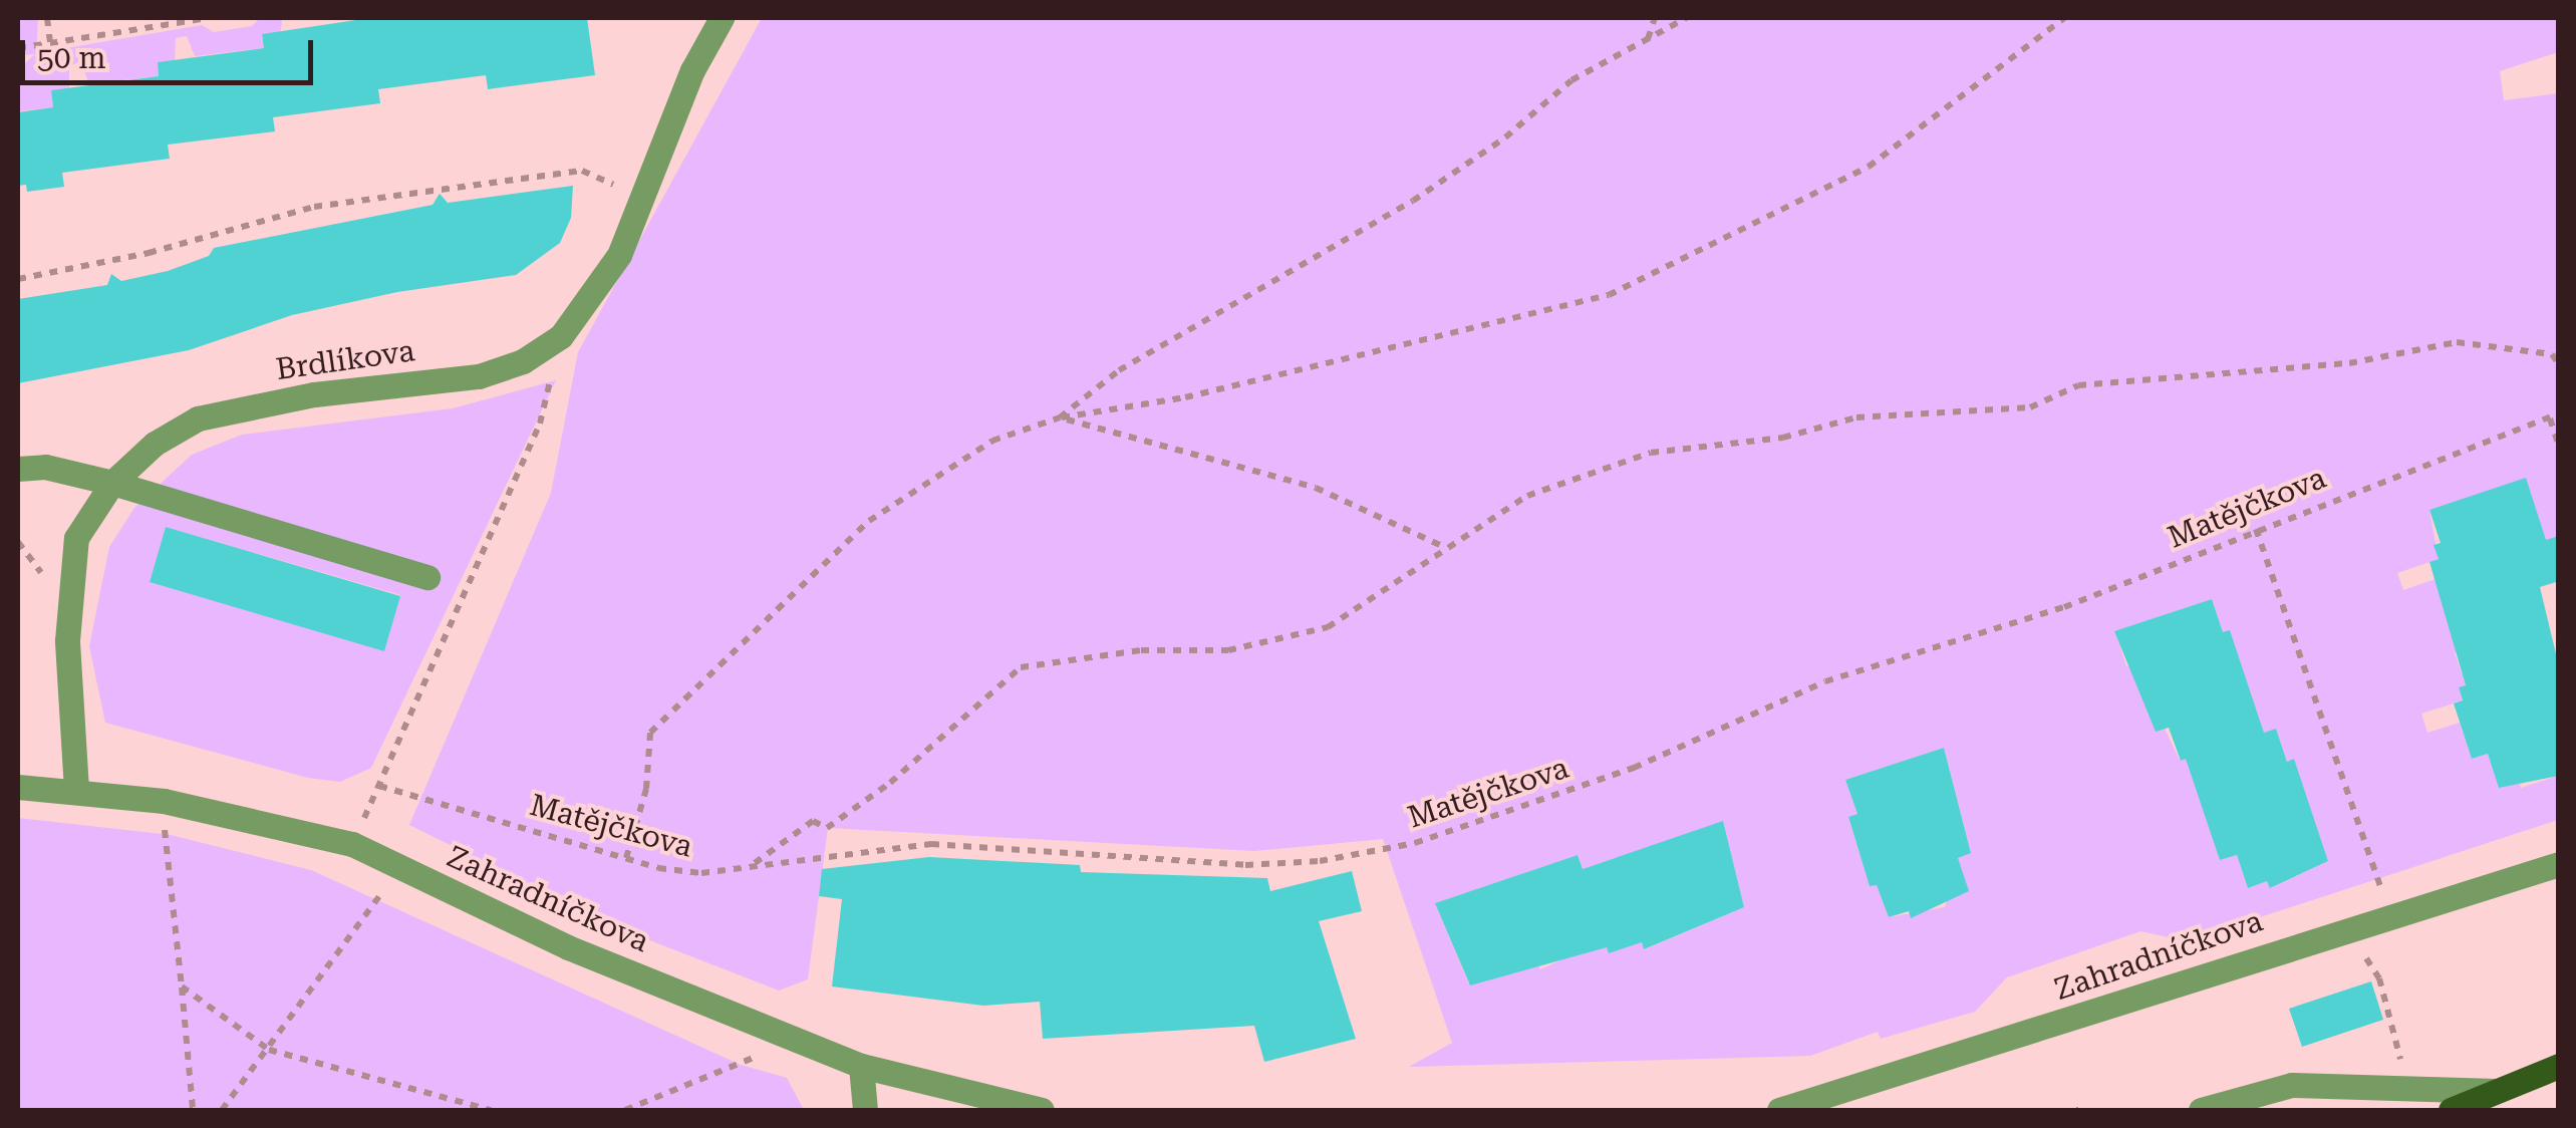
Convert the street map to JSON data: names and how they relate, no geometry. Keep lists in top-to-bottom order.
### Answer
{
  "streets": {
    "street": ["Brdlíkova", "Zahradníčkova"],
    "path": ["Matějčkova"]
  },
  "crossings": [
    ["Brdlíkova", "Zahradníčkova"]
  ],
  "scale_bar": "50 m"
}
